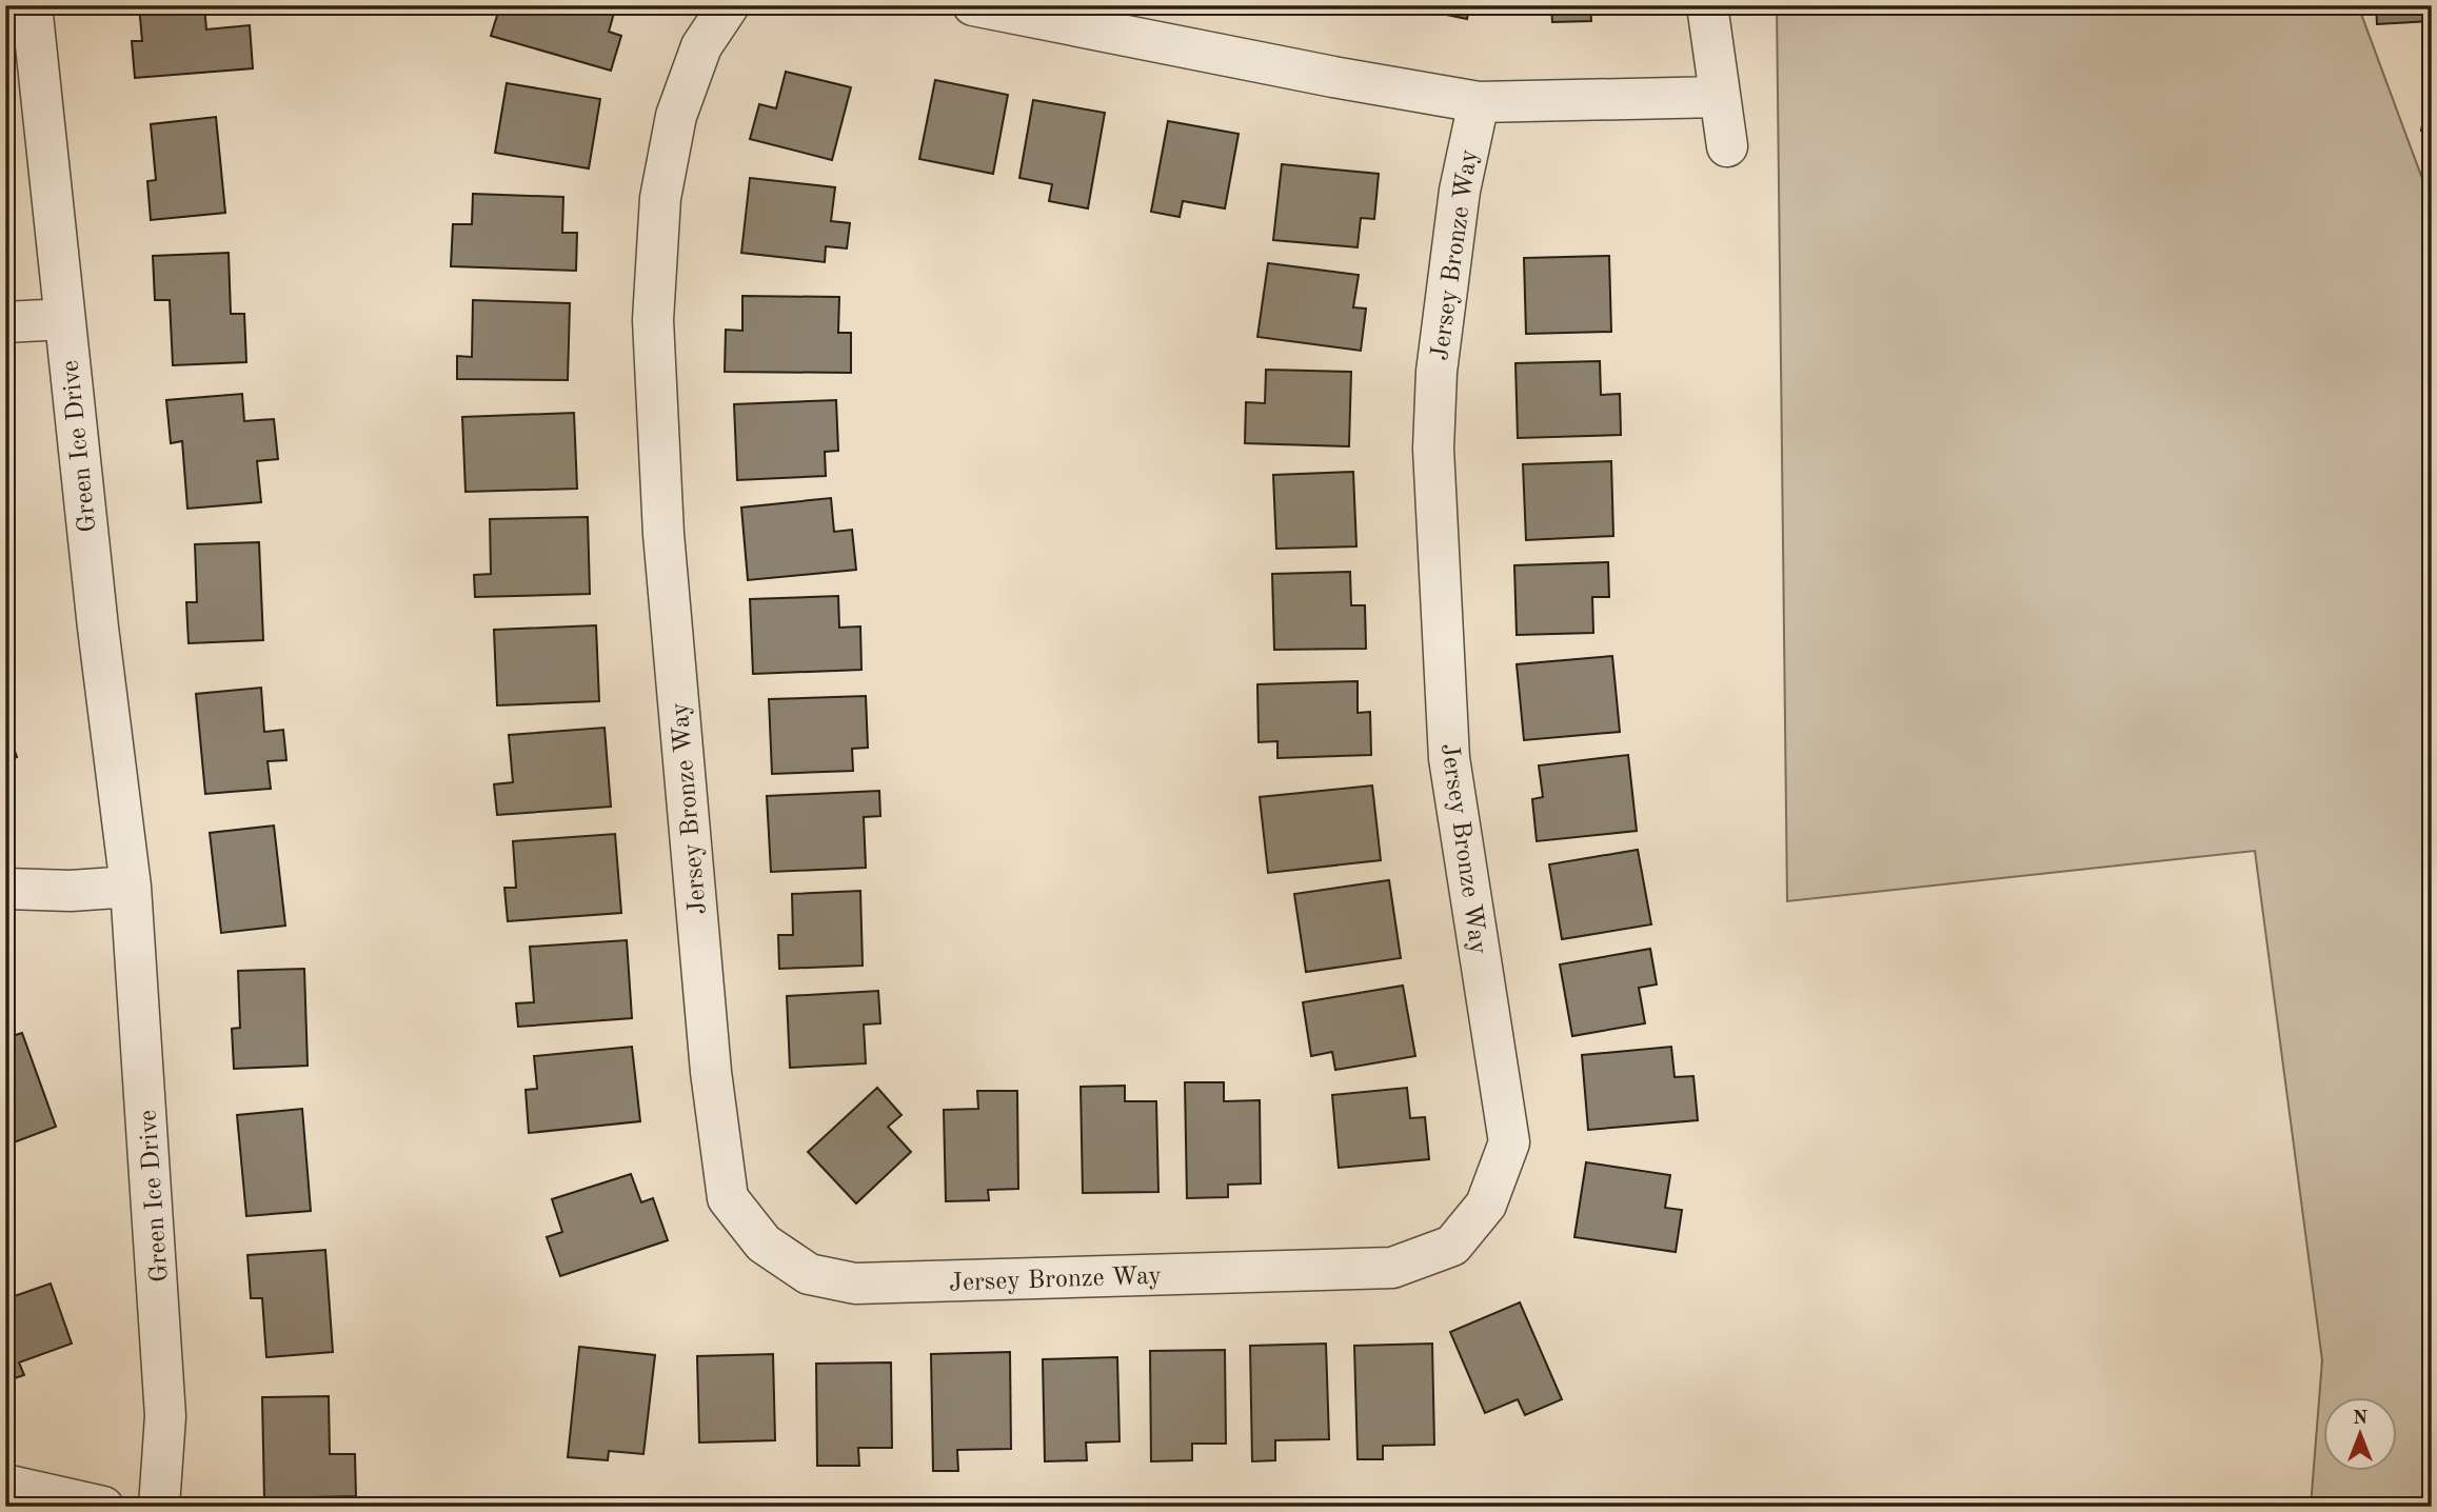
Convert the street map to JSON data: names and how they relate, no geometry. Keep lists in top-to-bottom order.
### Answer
{
  "streets": {
    "street": ["Jersey Bronze Way", "Green Ice Drive"]
  },
  "north": "top"
}
